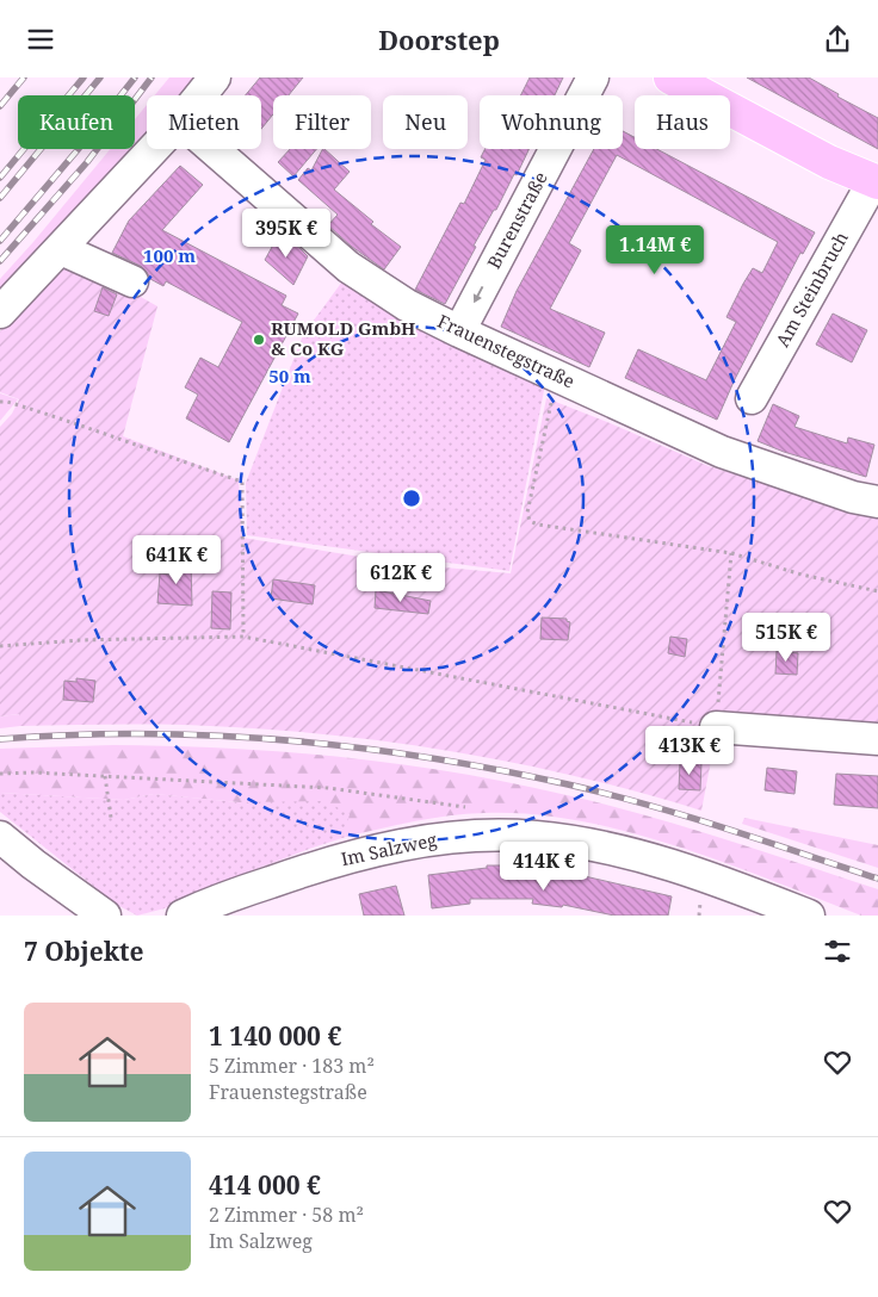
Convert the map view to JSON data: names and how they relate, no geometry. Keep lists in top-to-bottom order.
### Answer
{
  "streets": {
    "street": [
      "Burenstraße",
      "Am Steinbruch",
      "Frauenstegstraße",
      "Im Salzweg"
    ]
  },
  "crossings": [
    ["Burenstraße", "Frauenstegstraße"]
  ],
  "one_way": ["Burenstraße"],
  "places": ["RUMOLD GmbH & Co KG"],
  "page": {
    "header": "Doorstep",
    "chip": [
      "Kaufen",
      "Mieten",
      "Filter",
      "Neu",
      "Wohnung",
      "Haus"
    ],
    "price": [
      "395K €",
      "1.14M €",
      "641K €",
      "612K €",
      "515K €",
      "413K €",
      "414K €"
    ],
    "heading": "7 Objekte",
    "list": [
      {
        "name": "1 140 000 €",
        "note": "5 Zimmer · 183 m² · Frauenstegstraße"
      },
      {
        "name": "414 000 €",
        "note": "2 Zimmer · 58 m² · Im Salzweg"
      }
    ]
  },
  "rings": ["100 m", "50 m"]
}
